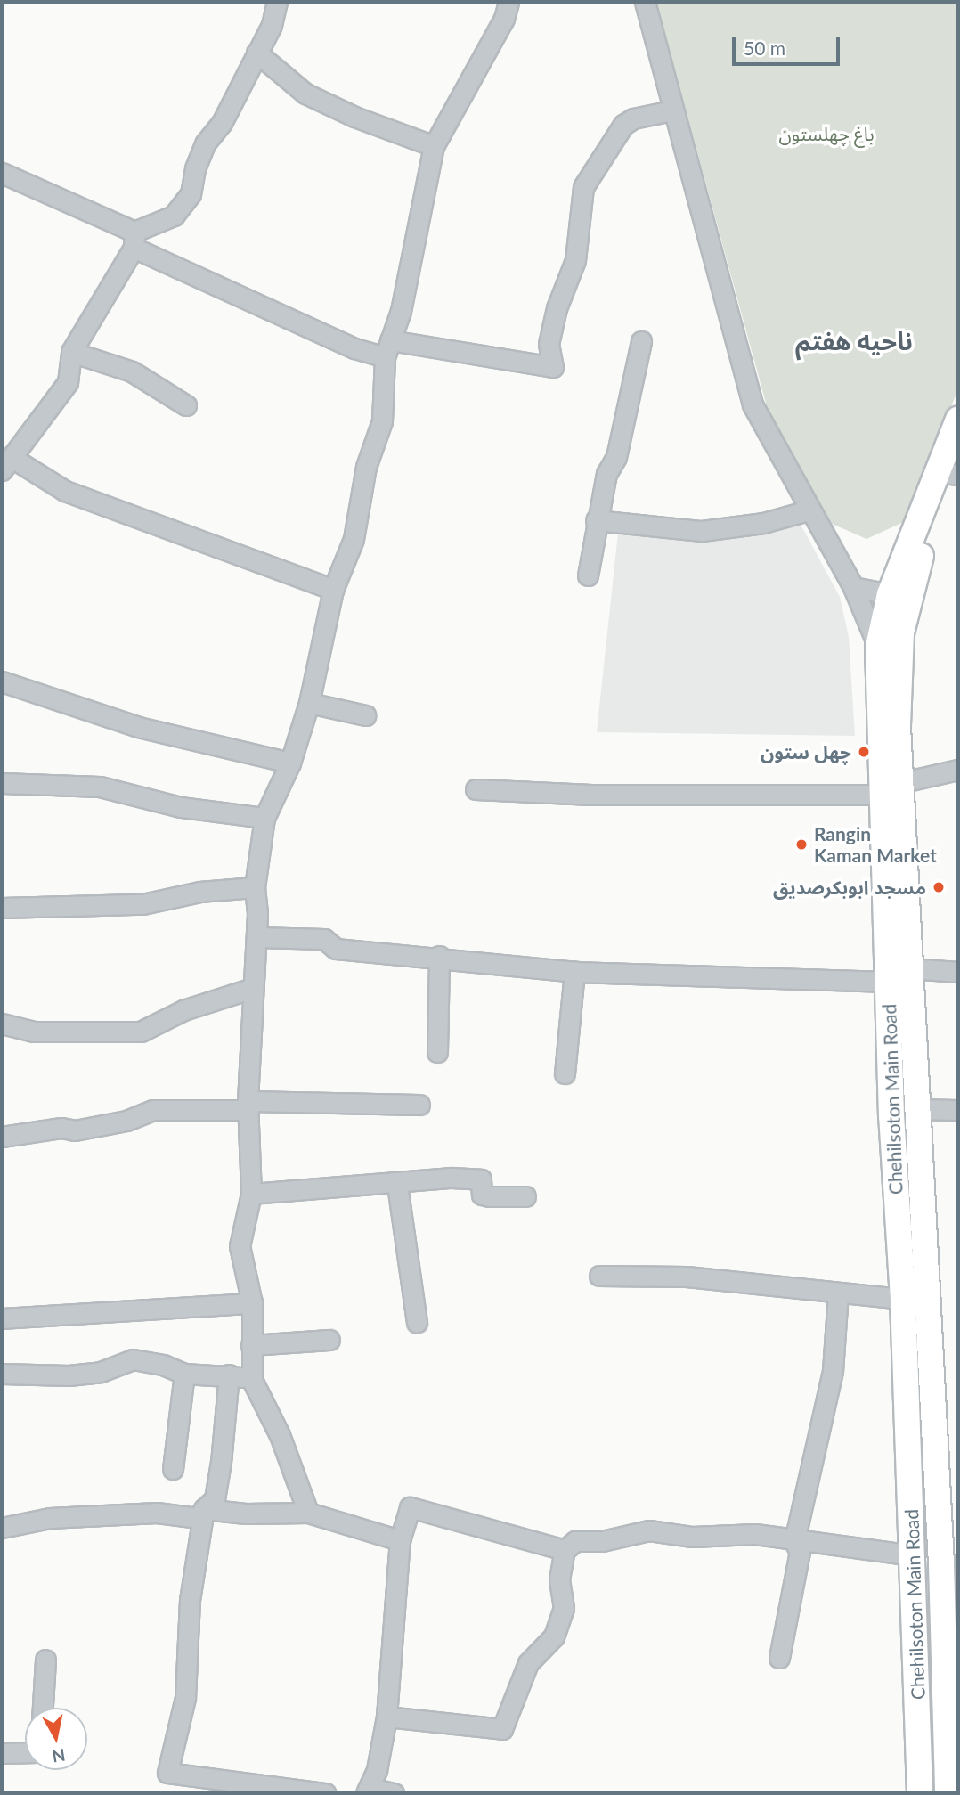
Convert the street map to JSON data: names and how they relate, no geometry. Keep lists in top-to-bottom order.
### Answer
{
  "streets": {
    "main road": ["Chehilsoton Main Road"]
  },
  "districts": ["ناحیه هفتم"],
  "parks": ["باغ چهلستون"],
  "places": ["چهل ستون", "Rangin Kaman Market", "مسجد ابوبکرصدیق"],
  "scale_bar": "50 m",
  "north": "bottom"
}
